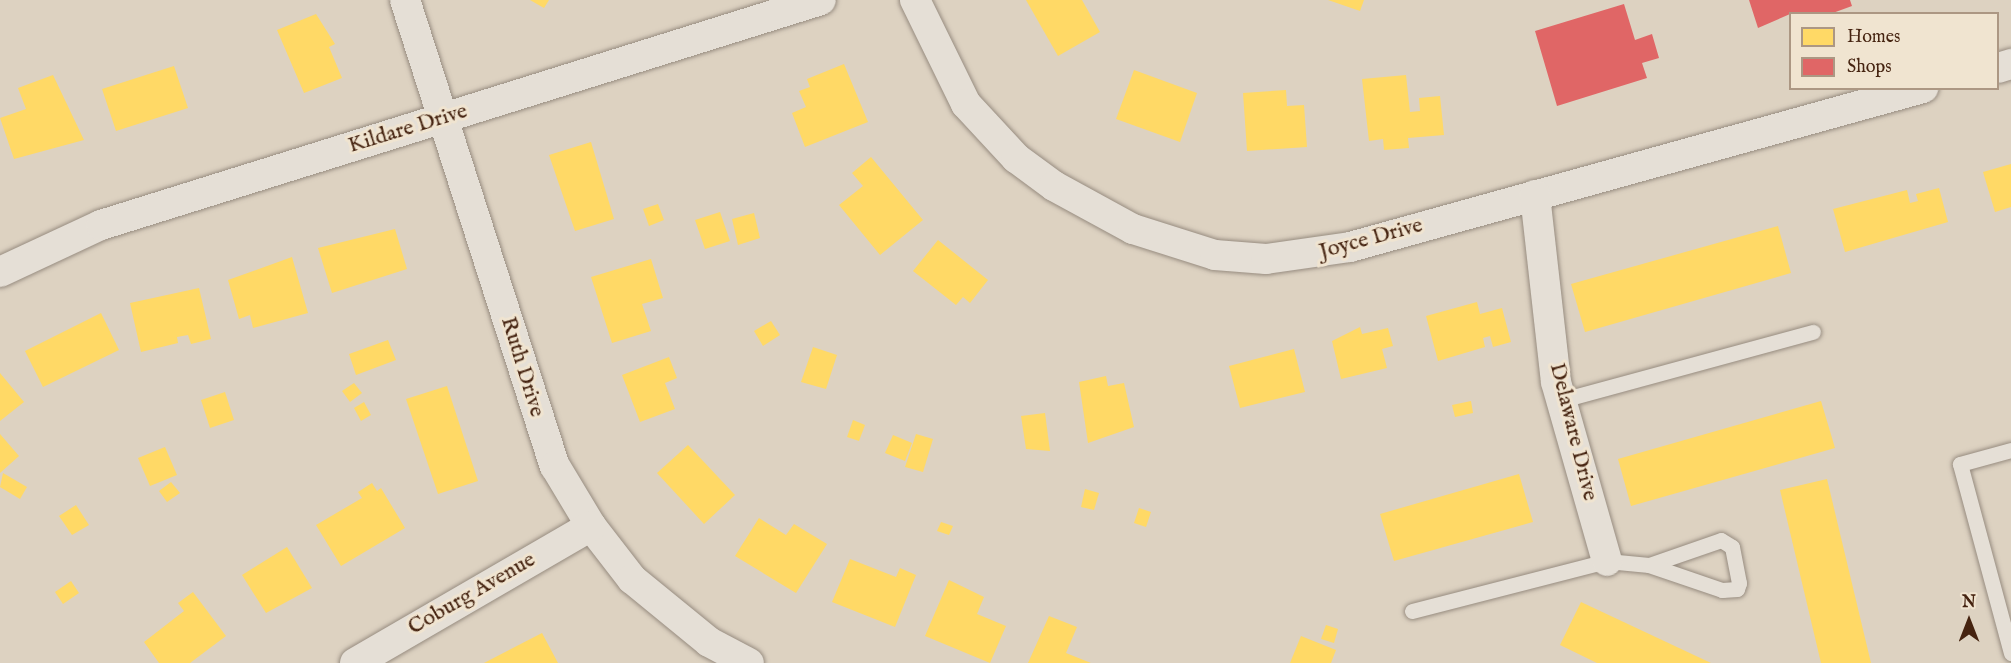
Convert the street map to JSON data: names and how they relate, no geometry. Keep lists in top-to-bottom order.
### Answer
{
  "streets": {
    "street": [
      "Kildare Drive",
      "Joyce Drive",
      "Ruth Drive",
      "Delaware Drive",
      "Coburg Avenue"
    ]
  },
  "crossings": [
    ["Kildare Drive", "Ruth Drive"],
    ["Joyce Drive", "Delaware Drive"],
    ["Ruth Drive", "Coburg Avenue"]
  ],
  "legend": ["Homes", "Shops"],
  "north": "top"
}
